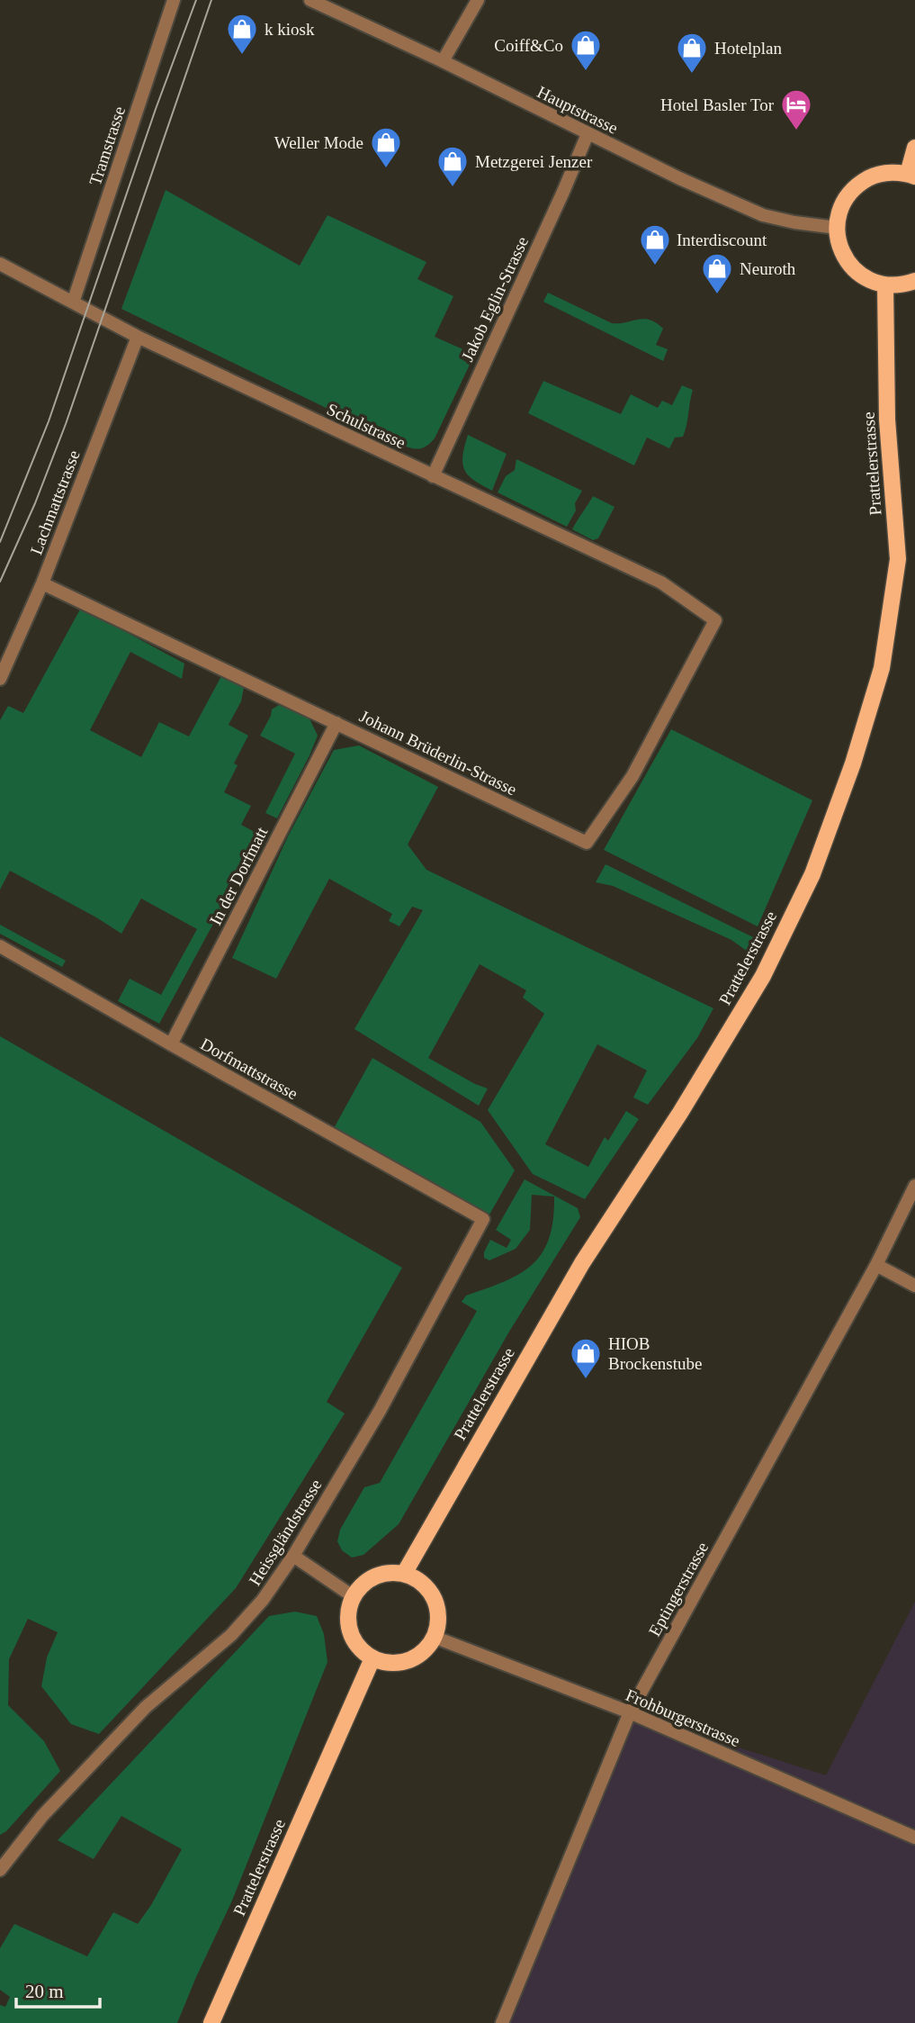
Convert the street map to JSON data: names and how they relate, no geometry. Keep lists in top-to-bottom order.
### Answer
{
  "streets": {
    "main road": ["Prattelerstrasse"],
    "street": [
      "Hauptstrasse",
      "Tramstrasse",
      "Jakob Eglin-Strasse",
      "Schulstrasse",
      "Lachmattstrasse",
      "Johann Brüderlin-Strasse",
      "In der Dorfmatt",
      "Dorfmattstrasse",
      "Heissgländstrasse",
      "Eptingerstrasse",
      "Frohburgerstrasse"
    ]
  },
  "crossings": [
    ["Hauptstrasse", "Jakob Eglin-Strasse"],
    ["Tramstrasse", "Schulstrasse"],
    ["Jakob Eglin-Strasse", "Schulstrasse"],
    ["Schulstrasse", "Lachmattstrasse"],
    ["Schulstrasse", "Johann Brüderlin-Strasse"],
    ["Prattelerstrasse", "Frohburgerstrasse"],
    ["Lachmattstrasse", "Johann Brüderlin-Strasse"],
    ["Johann Brüderlin-Strasse", "In der Dorfmatt"],
    ["In der Dorfmatt", "Dorfmattstrasse"],
    ["Dorfmattstrasse", "Heissgländstrasse"],
    ["Eptingerstrasse", "Frohburgerstrasse"]
  ],
  "places": {
    "shop": [
      "k kiosk",
      "Coiff&Co",
      "Hotelplan",
      "Weller Mode",
      "Metzgerei Jenzer",
      "Interdiscount",
      "Neuroth",
      "HIOB Brockenstube"
    ],
    "hotel": ["Hotel Basler Tor"]
  },
  "scale_bar": "20 m"
}
